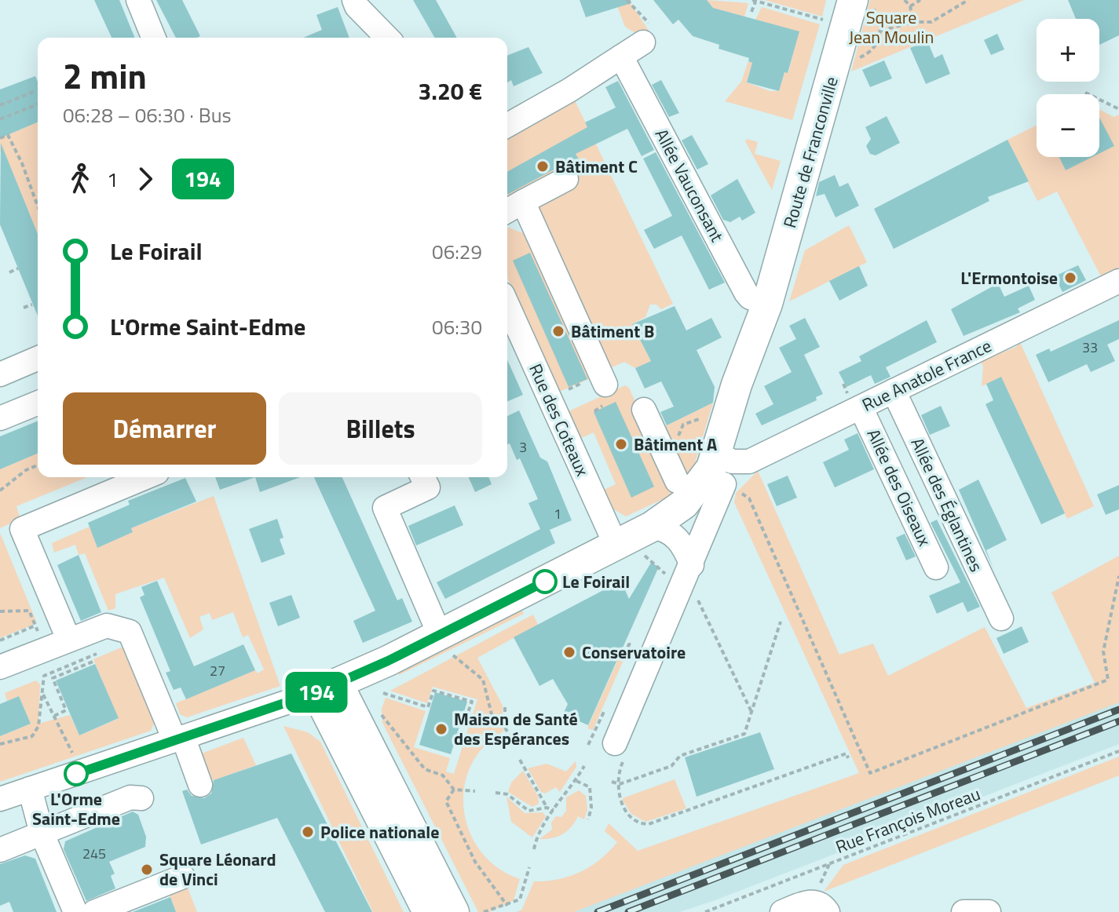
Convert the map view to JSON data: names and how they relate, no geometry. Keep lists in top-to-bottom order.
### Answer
{
  "streets": {
    "main road": ["Route de Franconville"],
    "street": [
      "Allée Vauconsant",
      "Rue Anatole France",
      "Rue des Coteaux",
      "Allée des Oiseaux",
      "Allée des Églantines"
    ],
    "path": ["Rue François Moreau"]
  },
  "crossings": [
    ["Route de Franconville", "Allée Vauconsant"],
    ["Route de Franconville", "Rue Anatole France"],
    ["Rue Anatole France", "Allée des Oiseaux"],
    ["Rue Anatole France", "Allée des Églantines"]
  ],
  "parks": ["Square Jean Moulin"],
  "places": [
    "Bâtiment C",
    "L'Ermontoise",
    "Bâtiment B",
    "Bâtiment A",
    "Le Foirail",
    "Conservatoire",
    "Maison de Santé des Espérances",
    "L'Orme Saint-Edme",
    "Police nationale",
    "Square Léonard de Vinci"
  ],
  "lines": ["bus line 194"],
  "house_numbers": [
    "33",
    "3",
    "1",
    "27",
    "245"
  ],
  "page": {
    "on_map": "194",
    "map_buttons": ["+", "−"],
    "heading": ["2 min", "06:28 – 06:30 · Bus", "3.20 €"],
    "legs": ["1", "194"],
    "list": [
      {
        "name": "Le Foirail",
        "value": "06:29"
      },
      {
        "name": "L'Orme Saint-Edme",
        "value": "06:30"
      }
    ],
    "buttons": ["Démarrer", "Billets"]
  }
}
